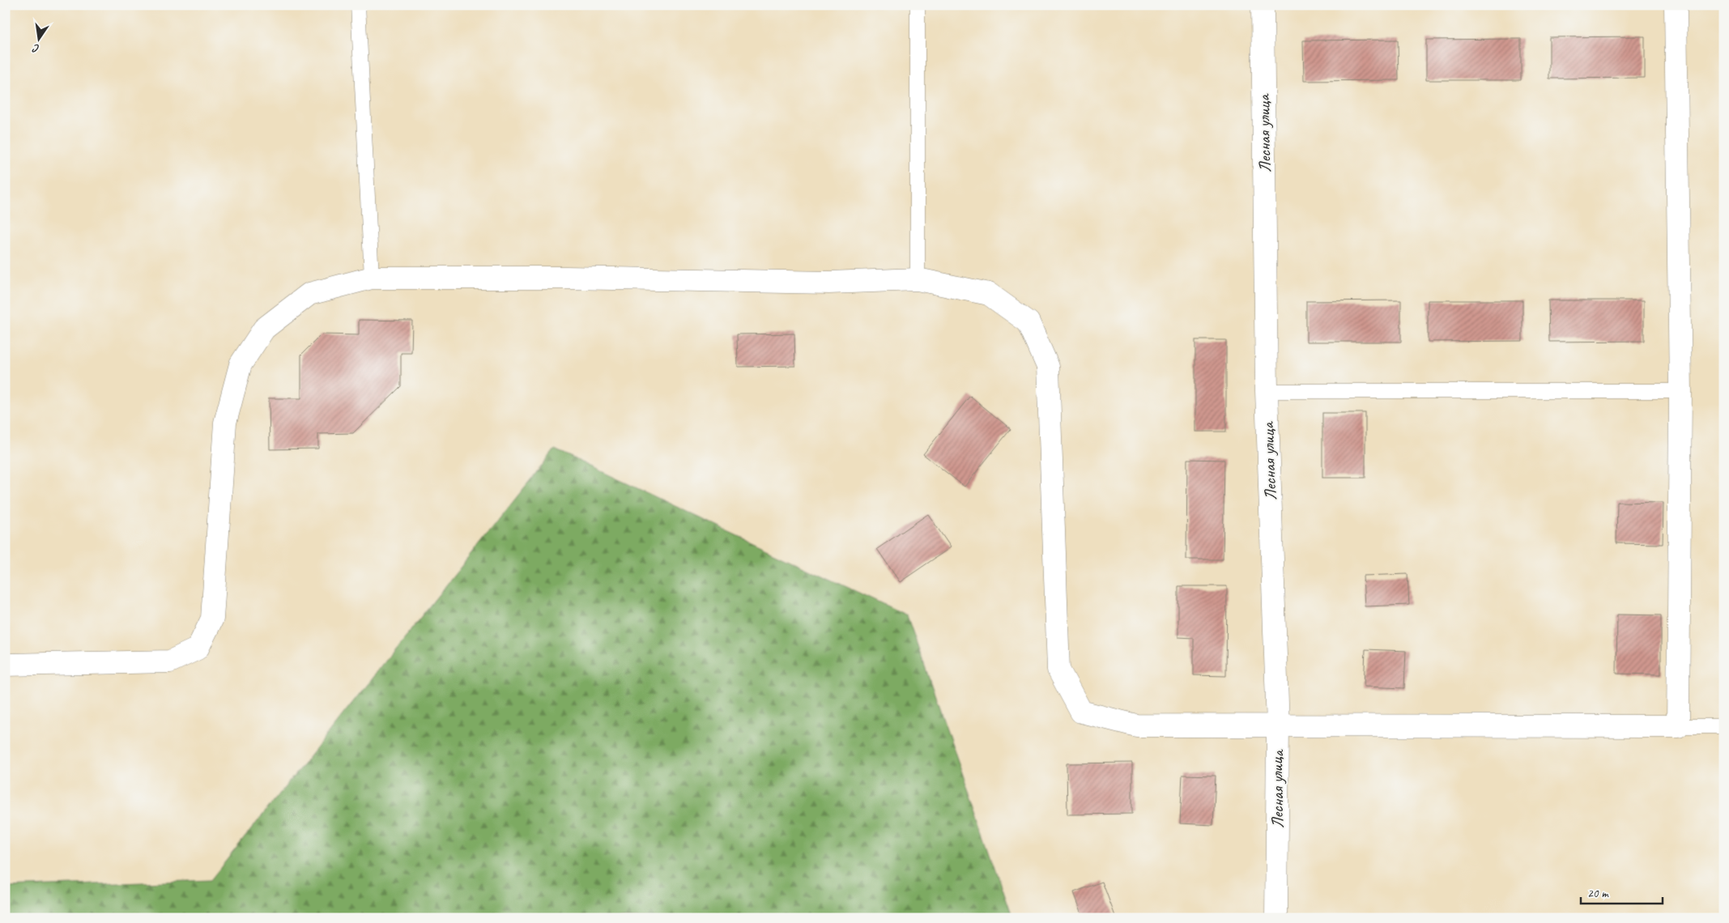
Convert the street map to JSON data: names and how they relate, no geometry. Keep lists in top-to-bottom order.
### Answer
{
  "streets": {
    "street": ["Лесная улица"]
  },
  "scale_bar": "20 m",
  "north": "bottom"
}
